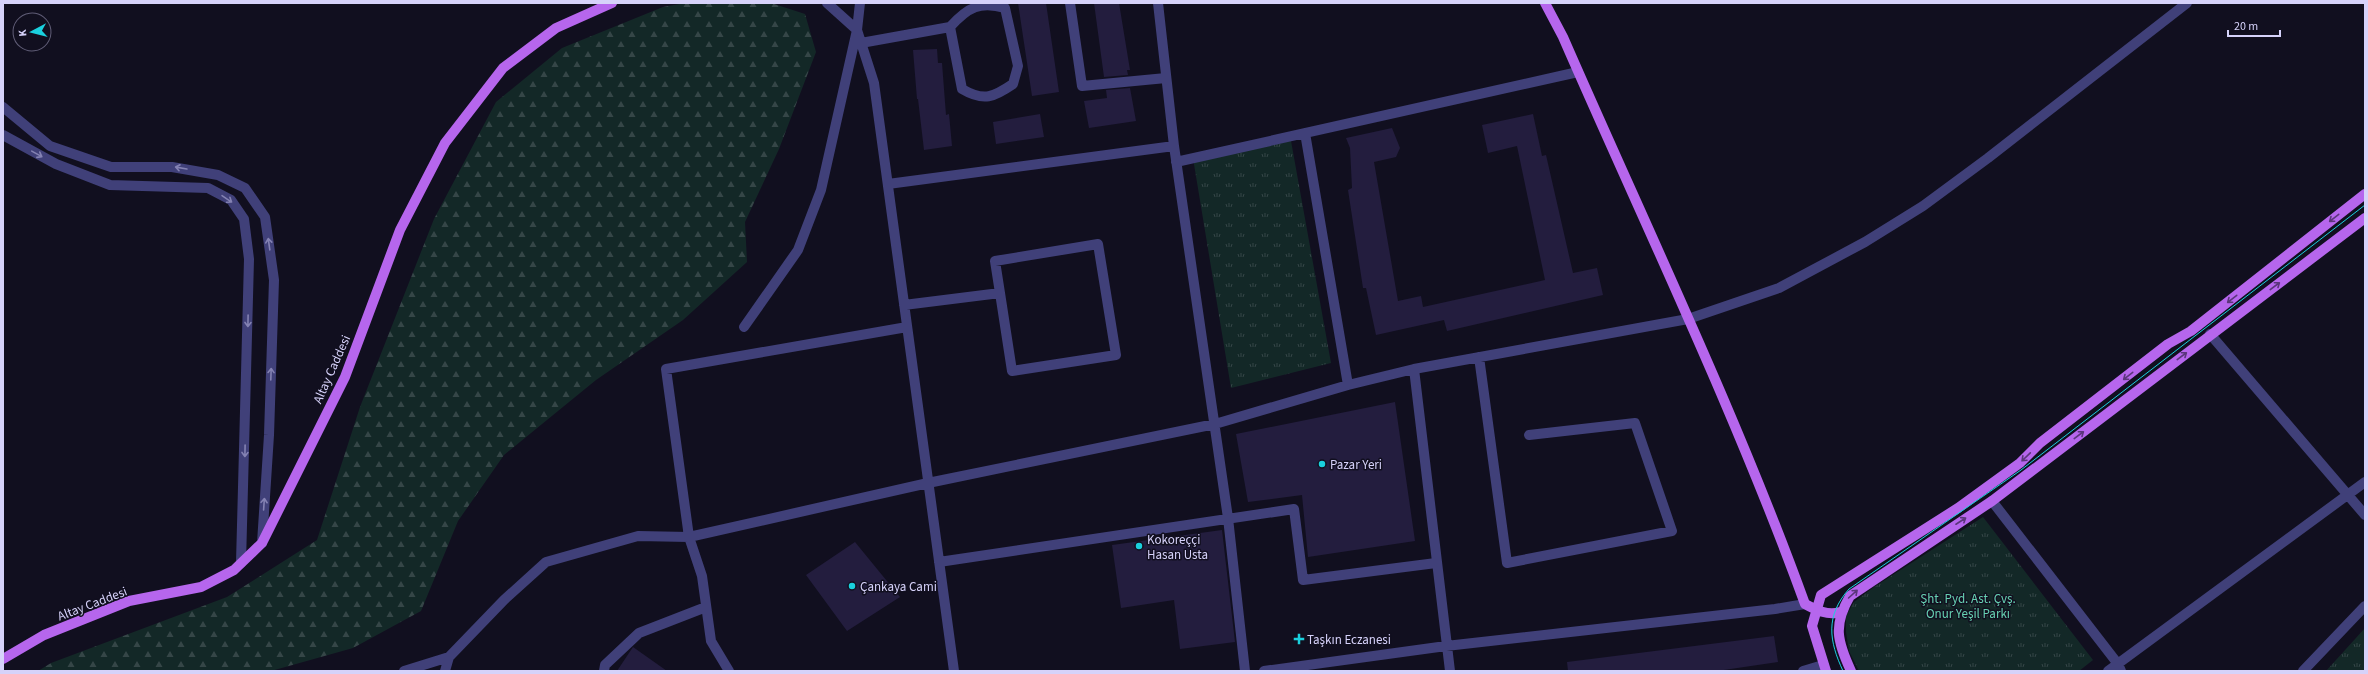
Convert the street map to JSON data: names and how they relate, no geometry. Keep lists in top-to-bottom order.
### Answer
{
  "streets": {
    "main road": ["Altay Caddesi"]
  },
  "parks": ["Şht. Pyd. Ast. Çvş. Onur Yeşil Parkı"],
  "places": {
    "other": ["Pazar Yeri", "Kokoreççi Hasan Usta", "Çankaya Cami"],
    "health": ["Taşkın Eczanesi"]
  },
  "scale_bar": "20 m",
  "north": "left"
}
